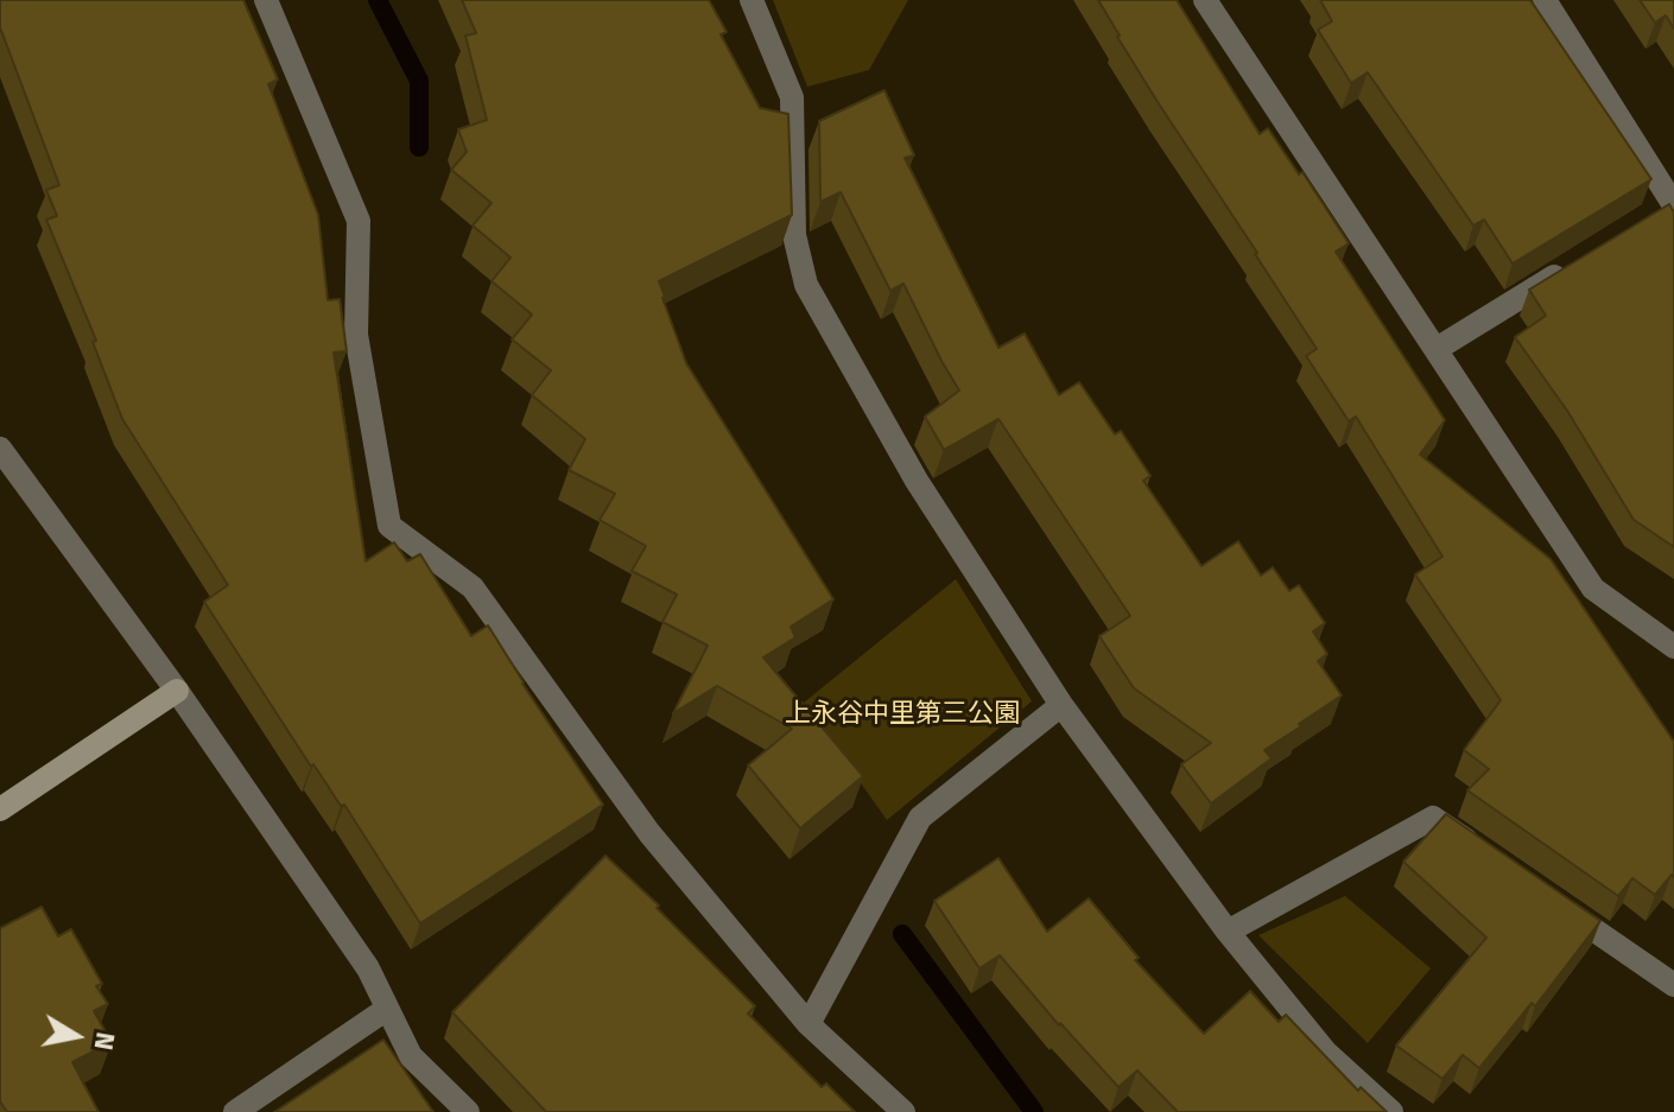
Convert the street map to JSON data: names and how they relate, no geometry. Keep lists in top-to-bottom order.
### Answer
{
  "parks": ["上永谷中里第三公園"],
  "north": "right"
}
